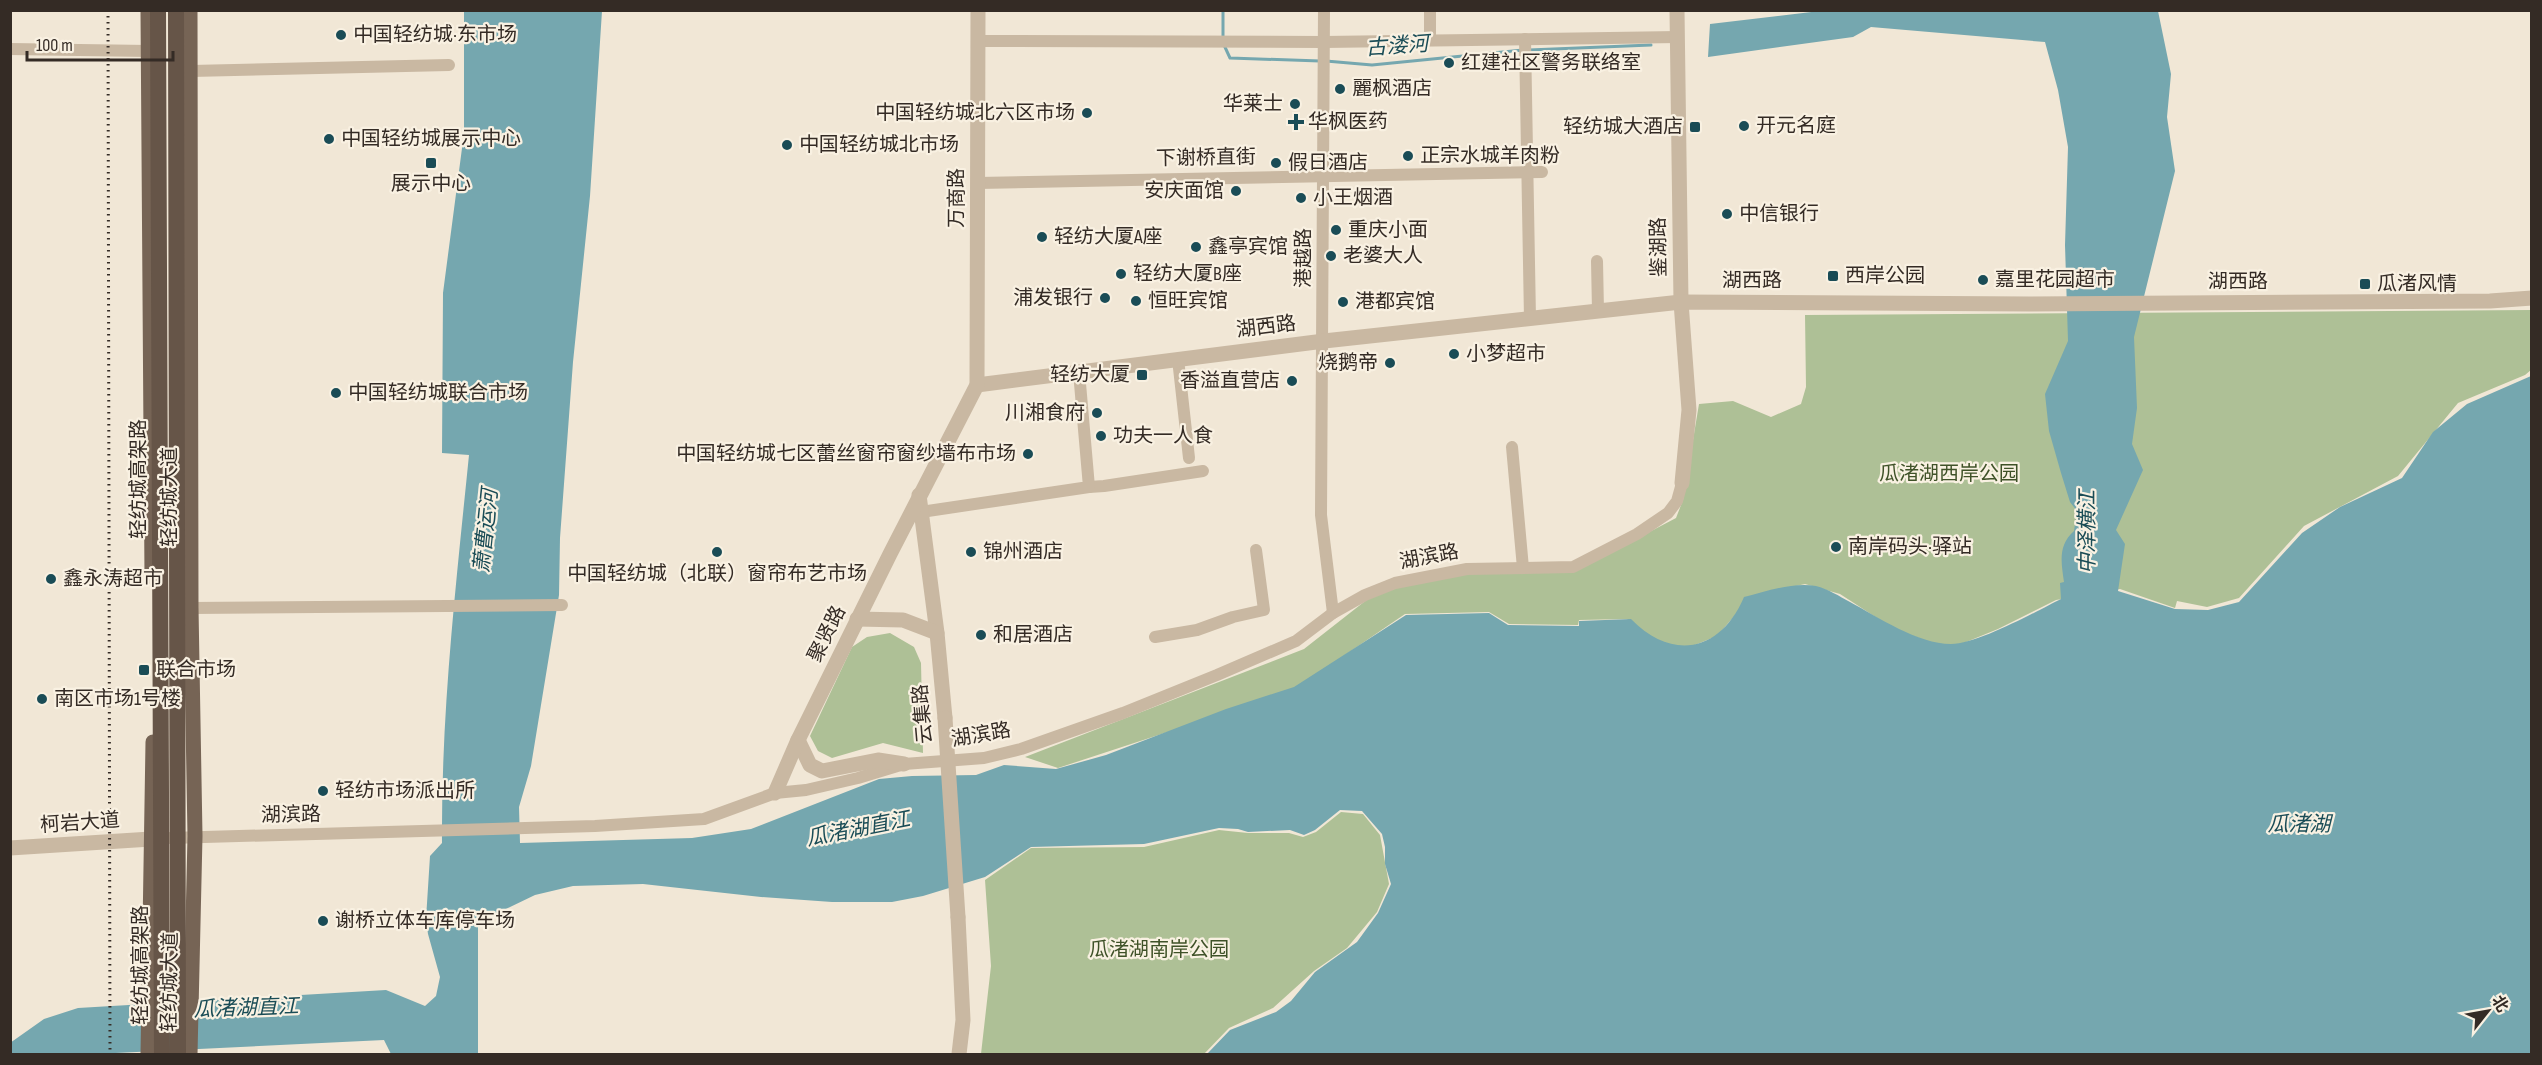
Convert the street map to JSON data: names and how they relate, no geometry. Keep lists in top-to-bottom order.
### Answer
{
  "streets": {
    "highway": ["轻纺城高架路"],
    "main road": ["轻纺城大道"],
    "street": [
      "下谢桥直街",
      "万商路",
      "鉴湖路",
      "港越路",
      "湖西路",
      "湖滨路",
      "聚贤路",
      "云集路",
      "柯岩大道"
    ]
  },
  "crossings": [
    ["下谢桥直街", "万商路"],
    ["下谢桥直街", "港越路"],
    ["万商路", "湖西路"],
    ["鉴湖路", "湖西路"],
    ["鉴湖路", "湖滨路"],
    ["港越路", "湖西路"],
    ["港越路", "湖滨路"],
    ["轻纺城大道", "湖滨路"],
    ["轻纺城大道", "柯岩大道"],
    ["湖滨路", "聚贤路"],
    ["湖滨路", "柯岩大道"],
    ["聚贤路", "云集路"]
  ],
  "water": [
    "古溇河",
    "萧曹运河",
    "中泽横江",
    "瓜渚湖",
    "瓜渚湖直江"
  ],
  "parks": ["瓜渚湖西岸公园", "瓜渚湖南岸公园"],
  "places": {
    "other": [
      "中国轻纺城·东市场",
      "红建社区警务联络室",
      "麗枫酒店",
      "华莱士",
      "中国轻纺城北六区市场",
      "开元名庭",
      "中国轻纺城展示中心",
      "中国轻纺城北市场",
      "正宗水城羊肉粉",
      "假日酒店",
      "安庆面馆",
      "小王烟酒",
      "中信银行",
      "重庆小面",
      "轻纺大厦A座",
      "鑫亭宾馆",
      "老婆大人",
      "轻纺大厦B座",
      "嘉里花园超市",
      "浦发银行",
      "恒旺宾馆",
      "港都宾馆",
      "小梦超市",
      "烧鹅帝",
      "香溢直营店",
      "中国轻纺城联合市场",
      "川湘食府",
      "功夫一人食",
      "中国轻纺城七区蕾丝窗帘窗纱墙布市场",
      "南岸码头·驿站",
      "中国轻纺城（北联）窗帘布艺市场",
      "锦州酒店",
      "鑫永涛超市",
      "和居酒店",
      "南区市场1号楼",
      "轻纺市场派出所",
      "谢桥立体车库停车场"
    ],
    "health": ["华枫医药"],
    "transit": [
      "轻纺城大酒店",
      "展示中心",
      "西岸公园",
      "瓜渚风情",
      "轻纺大厦",
      "联合市场"
    ]
  },
  "scale_bar": "100 m",
  "north": "top right"
}
